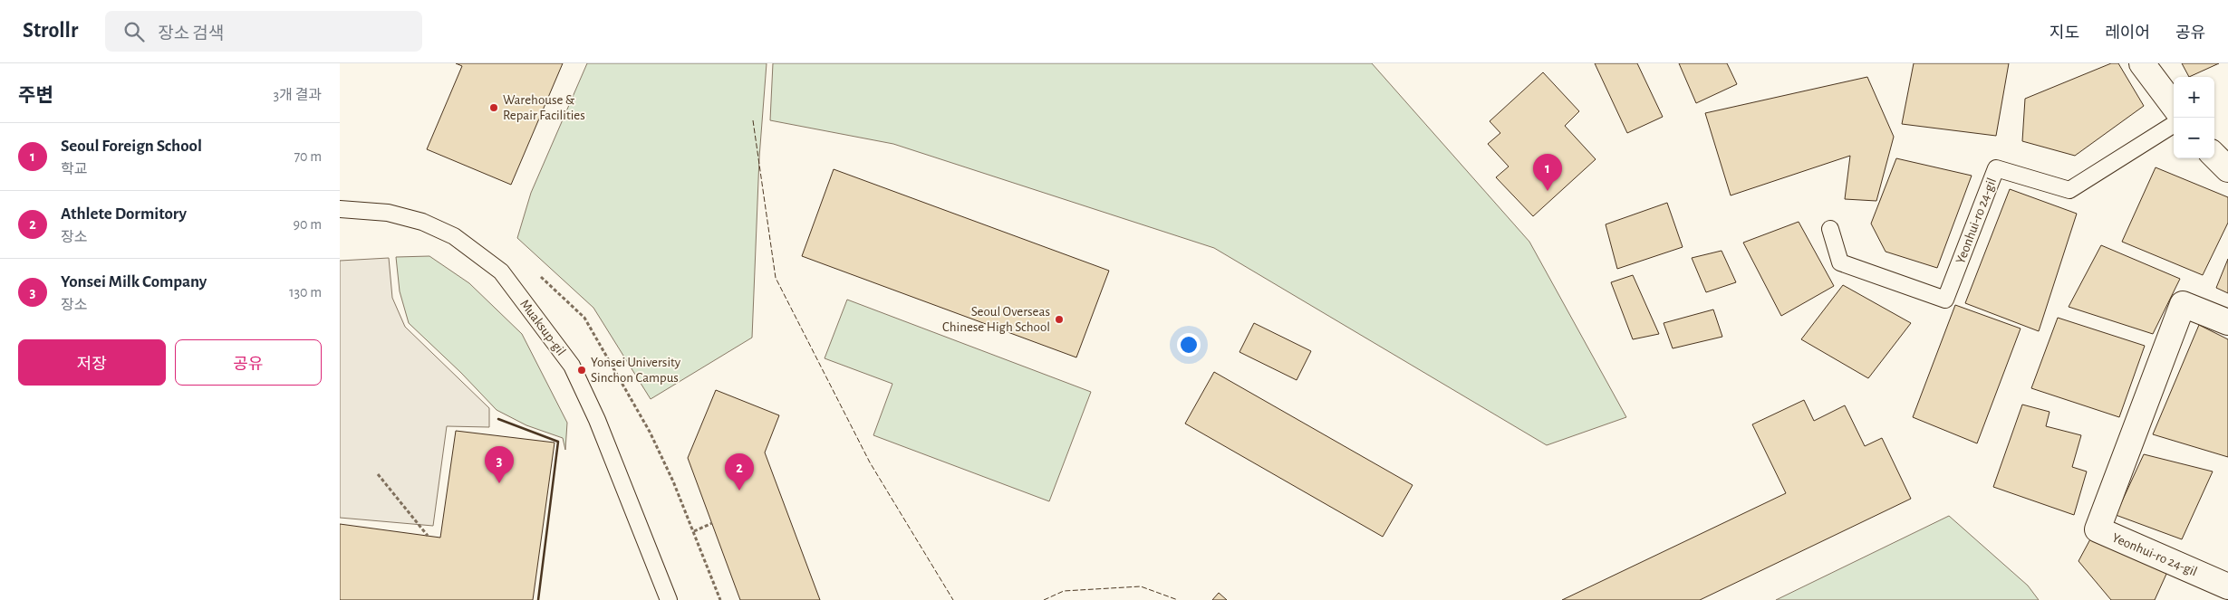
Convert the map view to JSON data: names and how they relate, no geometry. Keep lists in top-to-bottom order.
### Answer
{
  "streets": {
    "street": ["Yeonhui-ro 24-gil"],
    "lane": ["Muaksup-gil"]
  },
  "places": ["Warehouse & Repair Facilities", "Seoul Overseas Chinese High School", "Yonsei University Sinchon Campus"],
  "page": {
    "header": "Strollr",
    "search": "장소 검색",
    "nav": ["지도", "레이어", "공유"],
    "heading": ["주변", "3개 결과"],
    "map_buttons": ["+", "−"],
    "list": [
      {
        "mark": "1",
        "name": "Seoul Foreign School",
        "note": "학교",
        "value": "70 m"
      },
      {
        "mark": "2",
        "name": "Athlete Dormitory",
        "note": "장소",
        "value": "90 m"
      },
      {
        "mark": "3",
        "name": "Yonsei Milk Company",
        "note": "장소",
        "value": "130 m"
      }
    ],
    "pins": ["1", "3", "2"],
    "buttons": ["저장", "공유"]
  }
}
